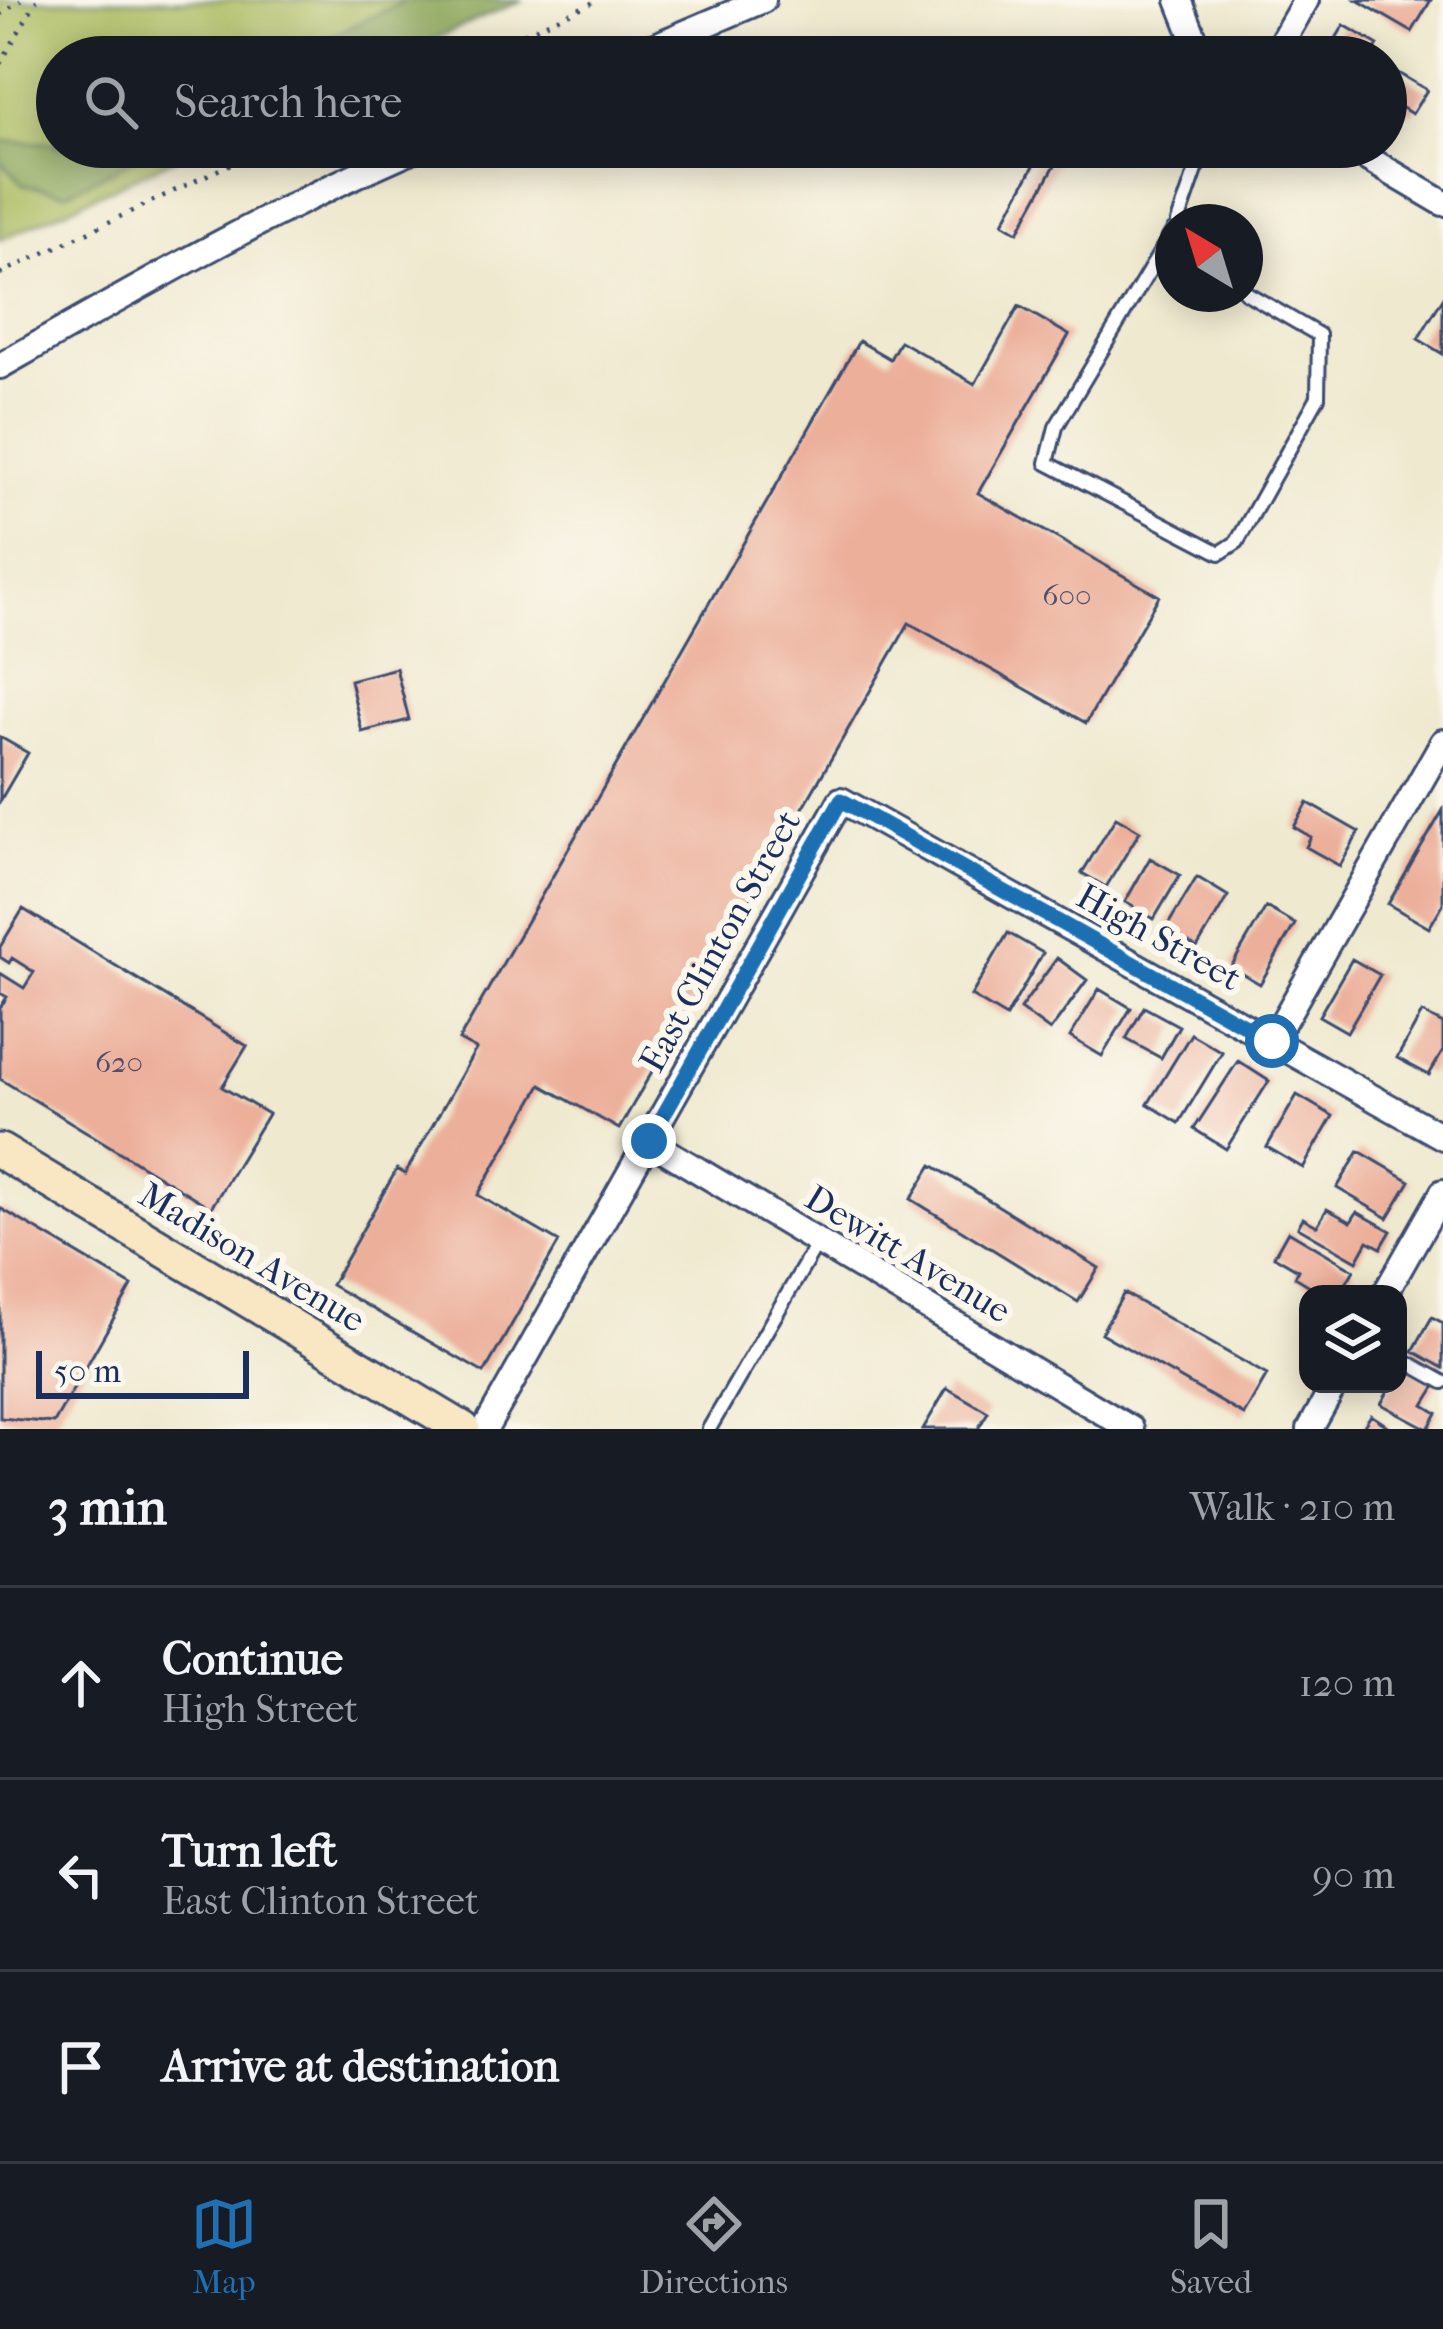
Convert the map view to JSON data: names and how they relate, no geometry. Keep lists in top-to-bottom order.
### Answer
{
  "streets": {
    "main road": ["Madison Avenue"],
    "street": ["High Street", "East Clinton Street", "Dewitt Avenue"]
  },
  "crossings": [
    ["High Street", "East Clinton Street"],
    ["East Clinton Street", "Dewitt Avenue"]
  ],
  "house_numbers": ["600", "620"],
  "scale_bar": "50 m",
  "north": "top left",
  "page": {
    "search": "Search here",
    "scale": "50 m",
    "heading": ["3 min", "Walk · 210 m"],
    "list": [
      ["Continue", "High Street", "120 m"],
      ["Turn left", "East Clinton Street", "90 m"],
      "Arrive at destination"
    ],
    "nav": ["Map", "Directions", "Saved"]
  }
}
